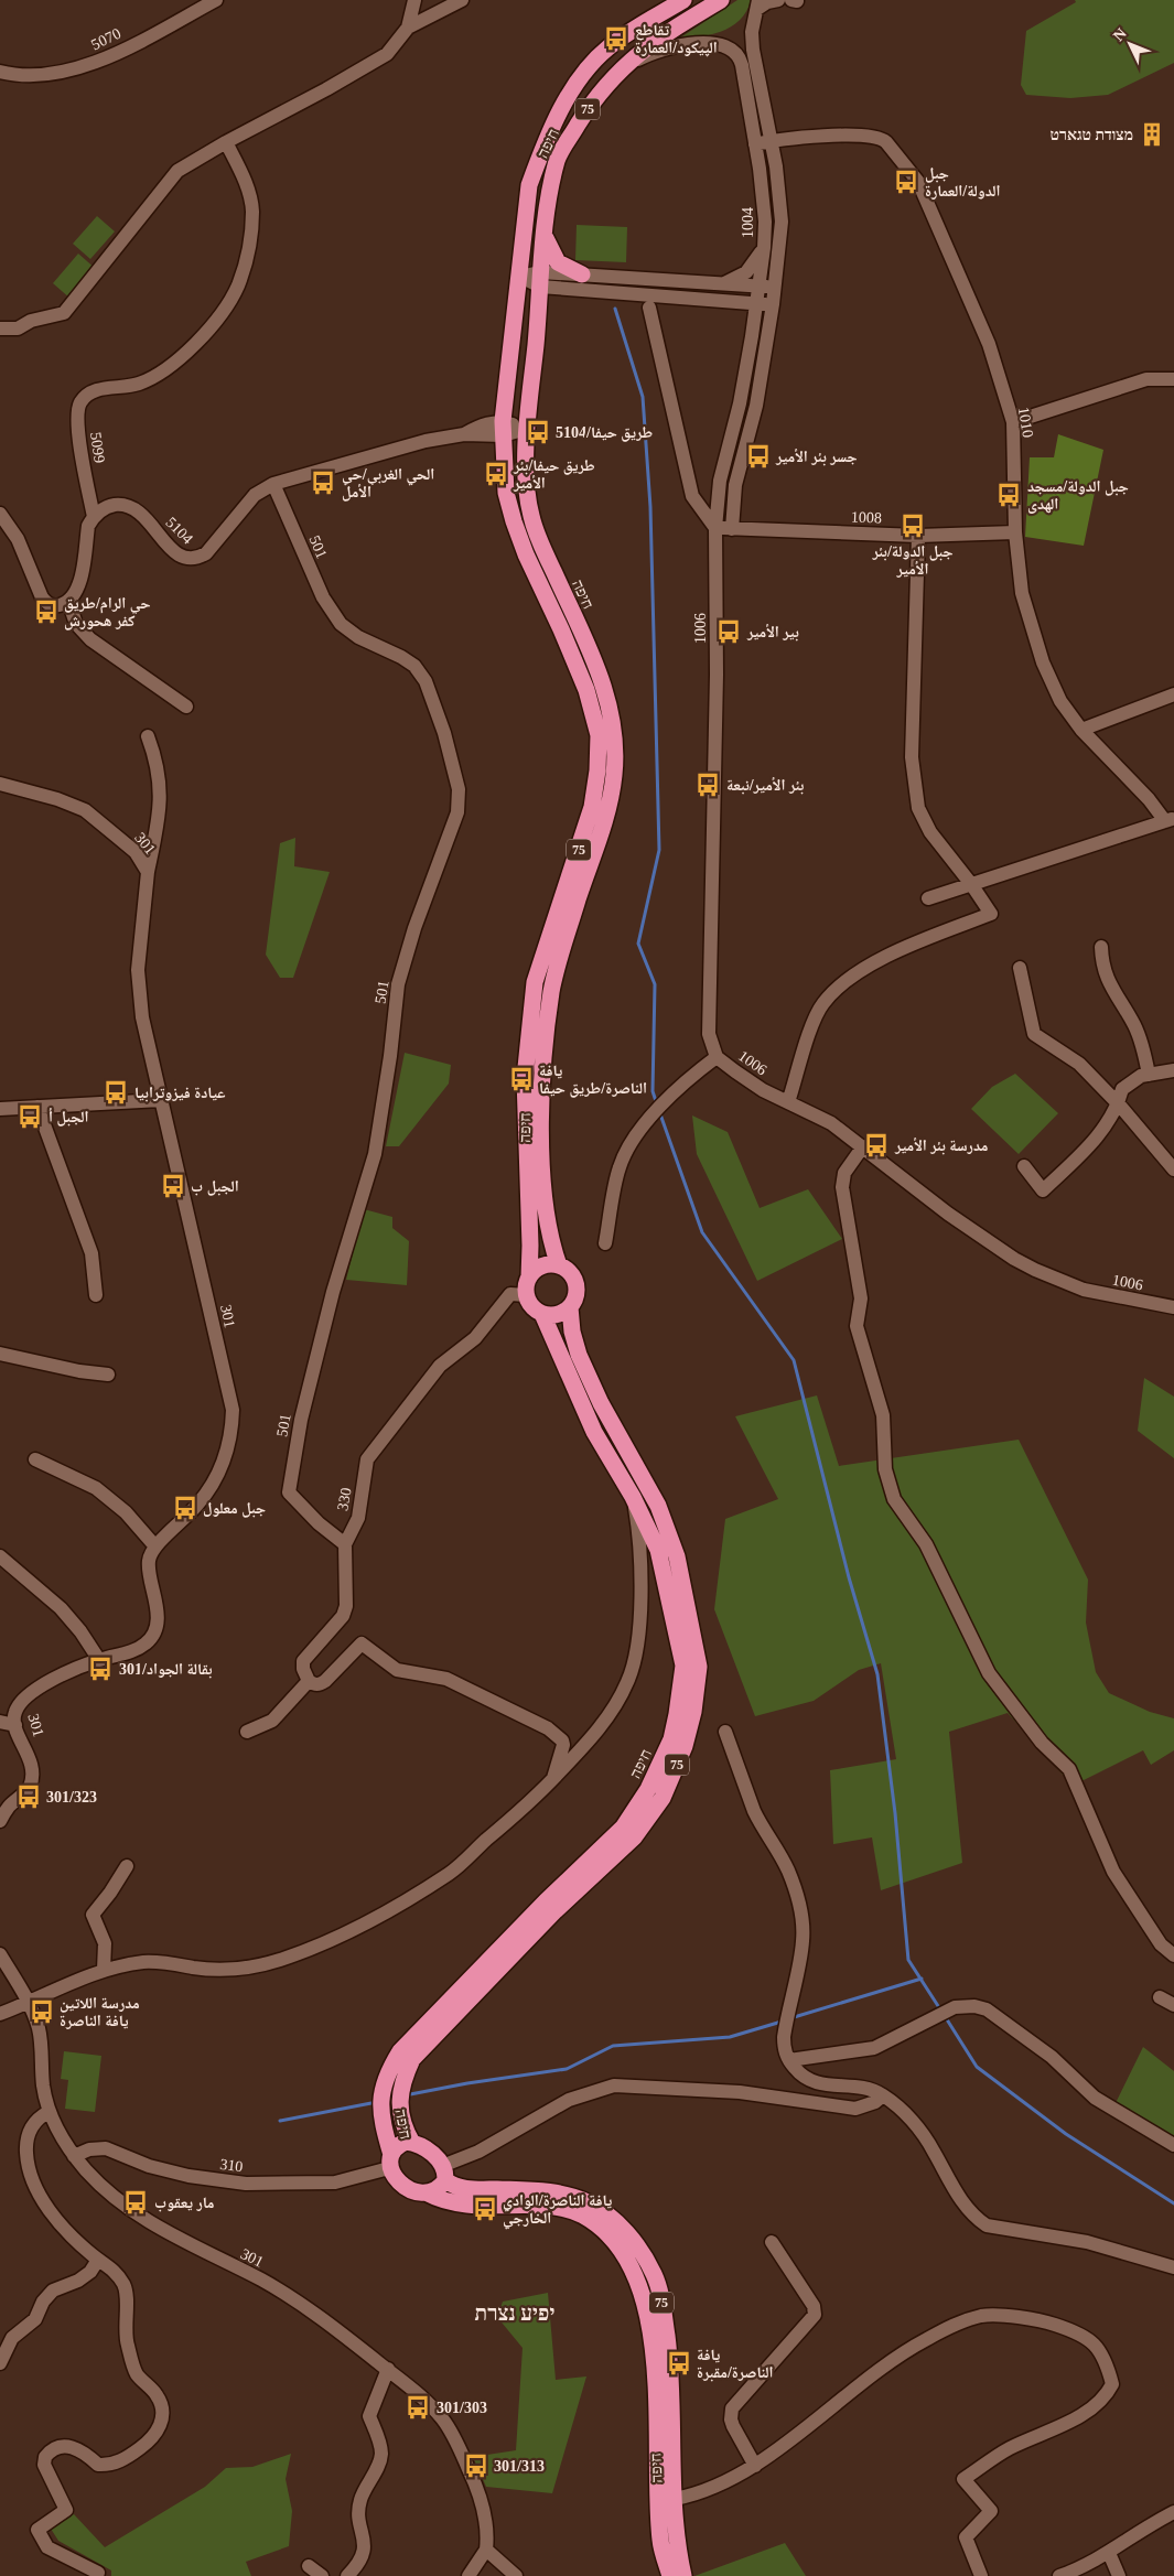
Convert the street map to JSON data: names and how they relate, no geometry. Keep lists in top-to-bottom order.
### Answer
{
  "streets": {
    "highway": ["75", "חיפה"],
    "street": [
      "5070",
      "1004",
      "1010",
      "5099",
      "1008",
      "5104",
      "501",
      "1006",
      "301",
      "330",
      "310"
    ]
  },
  "crossings": [
    ["75", "חיפה"],
    ["75", "330"],
    ["75", "310"],
    ["חיפה", "1004"],
    ["חיפה", "5104"],
    ["חיפה", "330"],
    ["חיפה", "310"],
    ["1004", "1010"],
    ["1004", "1008"],
    ["1004", "1006"],
    ["1010", "1008"],
    ["5099", "5104"],
    ["1008", "1006"],
    ["5104", "501"],
    ["501", "330"],
    ["301", "310"]
  ],
  "districts": ["יפיע נצרת"],
  "places": {
    "bus stop": [
      "تقاطع الپيكود/العمارة",
      "جبل الدولة/العمارة",
      "طريق حيفا/5104",
      "جسر بئر الأمير",
      "طريق حيفا/بئر الأمير",
      "الحي الغربي/حي الأمل",
      "جبل الدولة/مسجد الهدى",
      "جبل الدولة/بئر الأمير",
      "حي الرام/طريق كفر هحورش",
      "بير الأمير",
      "بئر الأمير/نبعة",
      "يافة الناصرة/طريق حيفا",
      "عيادة فيزوترابيا",
      "الجبل أ",
      "مدرسة بئر الأمير",
      "الجبل ب",
      "جبل معلول",
      "بقالة الجواد/301",
      "301/323",
      "مدرسة اللاتين يافة الناصرة",
      "مار يعقوب",
      "يافة الناصرة/الوادي الخارجي",
      "يافة الناصرة/مقبرة",
      "301/303",
      "301/313"
    ],
    "building": ["מצודת טגארט"]
  },
  "north": "top left"
}
